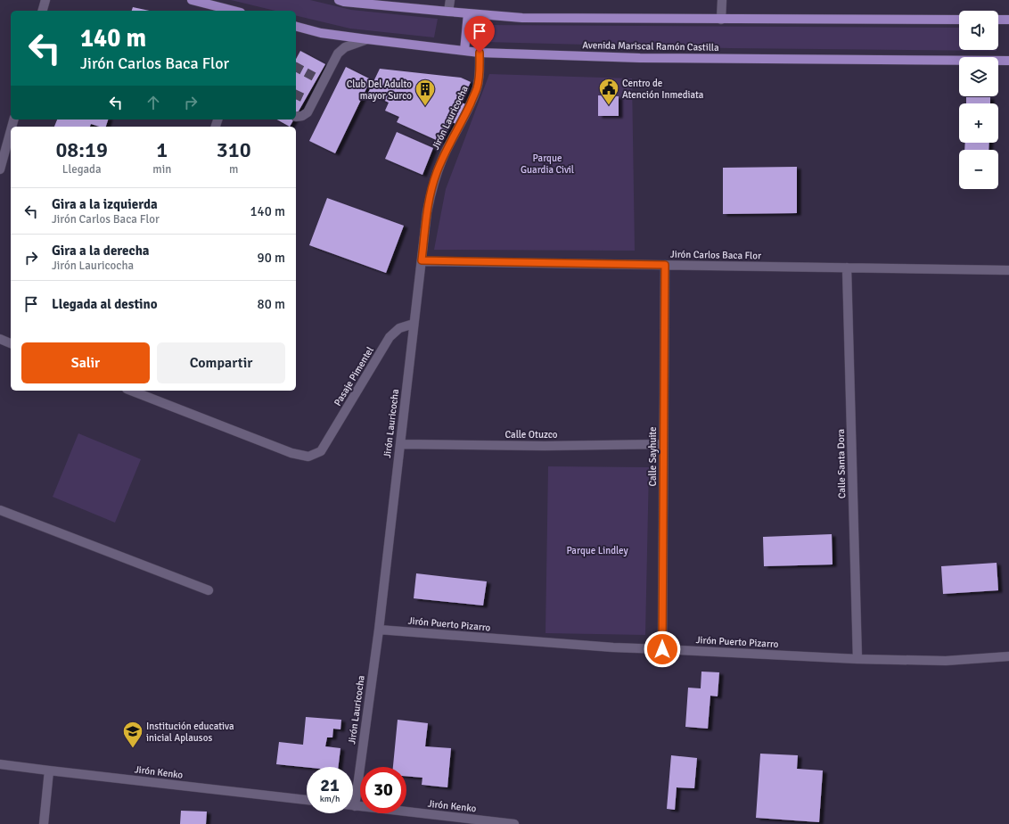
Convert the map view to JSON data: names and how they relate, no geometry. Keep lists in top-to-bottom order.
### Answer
{
  "streets": {
    "main road": ["Avenida Mariscal Ramón Castilla"],
    "street": [
      "Jirón Lauricocha",
      "Jirón Carlos Baca Flor",
      "Pasaje Pimentel",
      "Calle Otuzco",
      "Calle Sayhuite",
      "Calle Santa Dora",
      "Jirón Puerto Pizarro",
      "Jirón Kenko"
    ]
  },
  "crossings": [
    ["Avenida Mariscal Ramón Castilla", "Jirón Lauricocha"],
    ["Jirón Lauricocha", "Jirón Carlos Baca Flor"],
    ["Jirón Lauricocha", "Pasaje Pimentel"],
    ["Jirón Lauricocha", "Calle Otuzco"],
    ["Jirón Lauricocha", "Jirón Puerto Pizarro"],
    ["Jirón Lauricocha", "Jirón Kenko"],
    ["Jirón Carlos Baca Flor", "Calle Sayhuite"],
    ["Jirón Carlos Baca Flor", "Calle Santa Dora"],
    ["Calle Otuzco", "Calle Sayhuite"],
    ["Calle Sayhuite", "Jirón Puerto Pizarro"],
    ["Calle Santa Dora", "Jirón Puerto Pizarro"]
  ],
  "parks": ["Parque Guardia Civil", "Parque Lindley"],
  "places": {
    "public building": ["Centro de Atención Inmediata"],
    "building": ["Club Del Adulto mayor Surco"],
    "school or university": ["Institución educativa inicial Aplausos"]
  },
  "page": {
    "map_buttons": ["+", "−"],
    "turn": ["140 m", "Jirón Carlos Baca Flor"],
    "eta": [
      "08:19",
      "Llegada",
      "1",
      "min",
      "310",
      "m"
    ],
    "list": [
      {
        "name": "Gira a la izquierda",
        "note": "Jirón Carlos Baca Flor",
        "value": "140 m"
      },
      {
        "name": "Gira a la derecha",
        "note": "Jirón Lauricocha",
        "value": "90 m"
      },
      {
        "name": "Llegada al destino",
        "value": "80 m"
      }
    ],
    "buttons": ["Salir", "Compartir"],
    "speed": "21 km/h",
    "limit": "30"
  }
}
